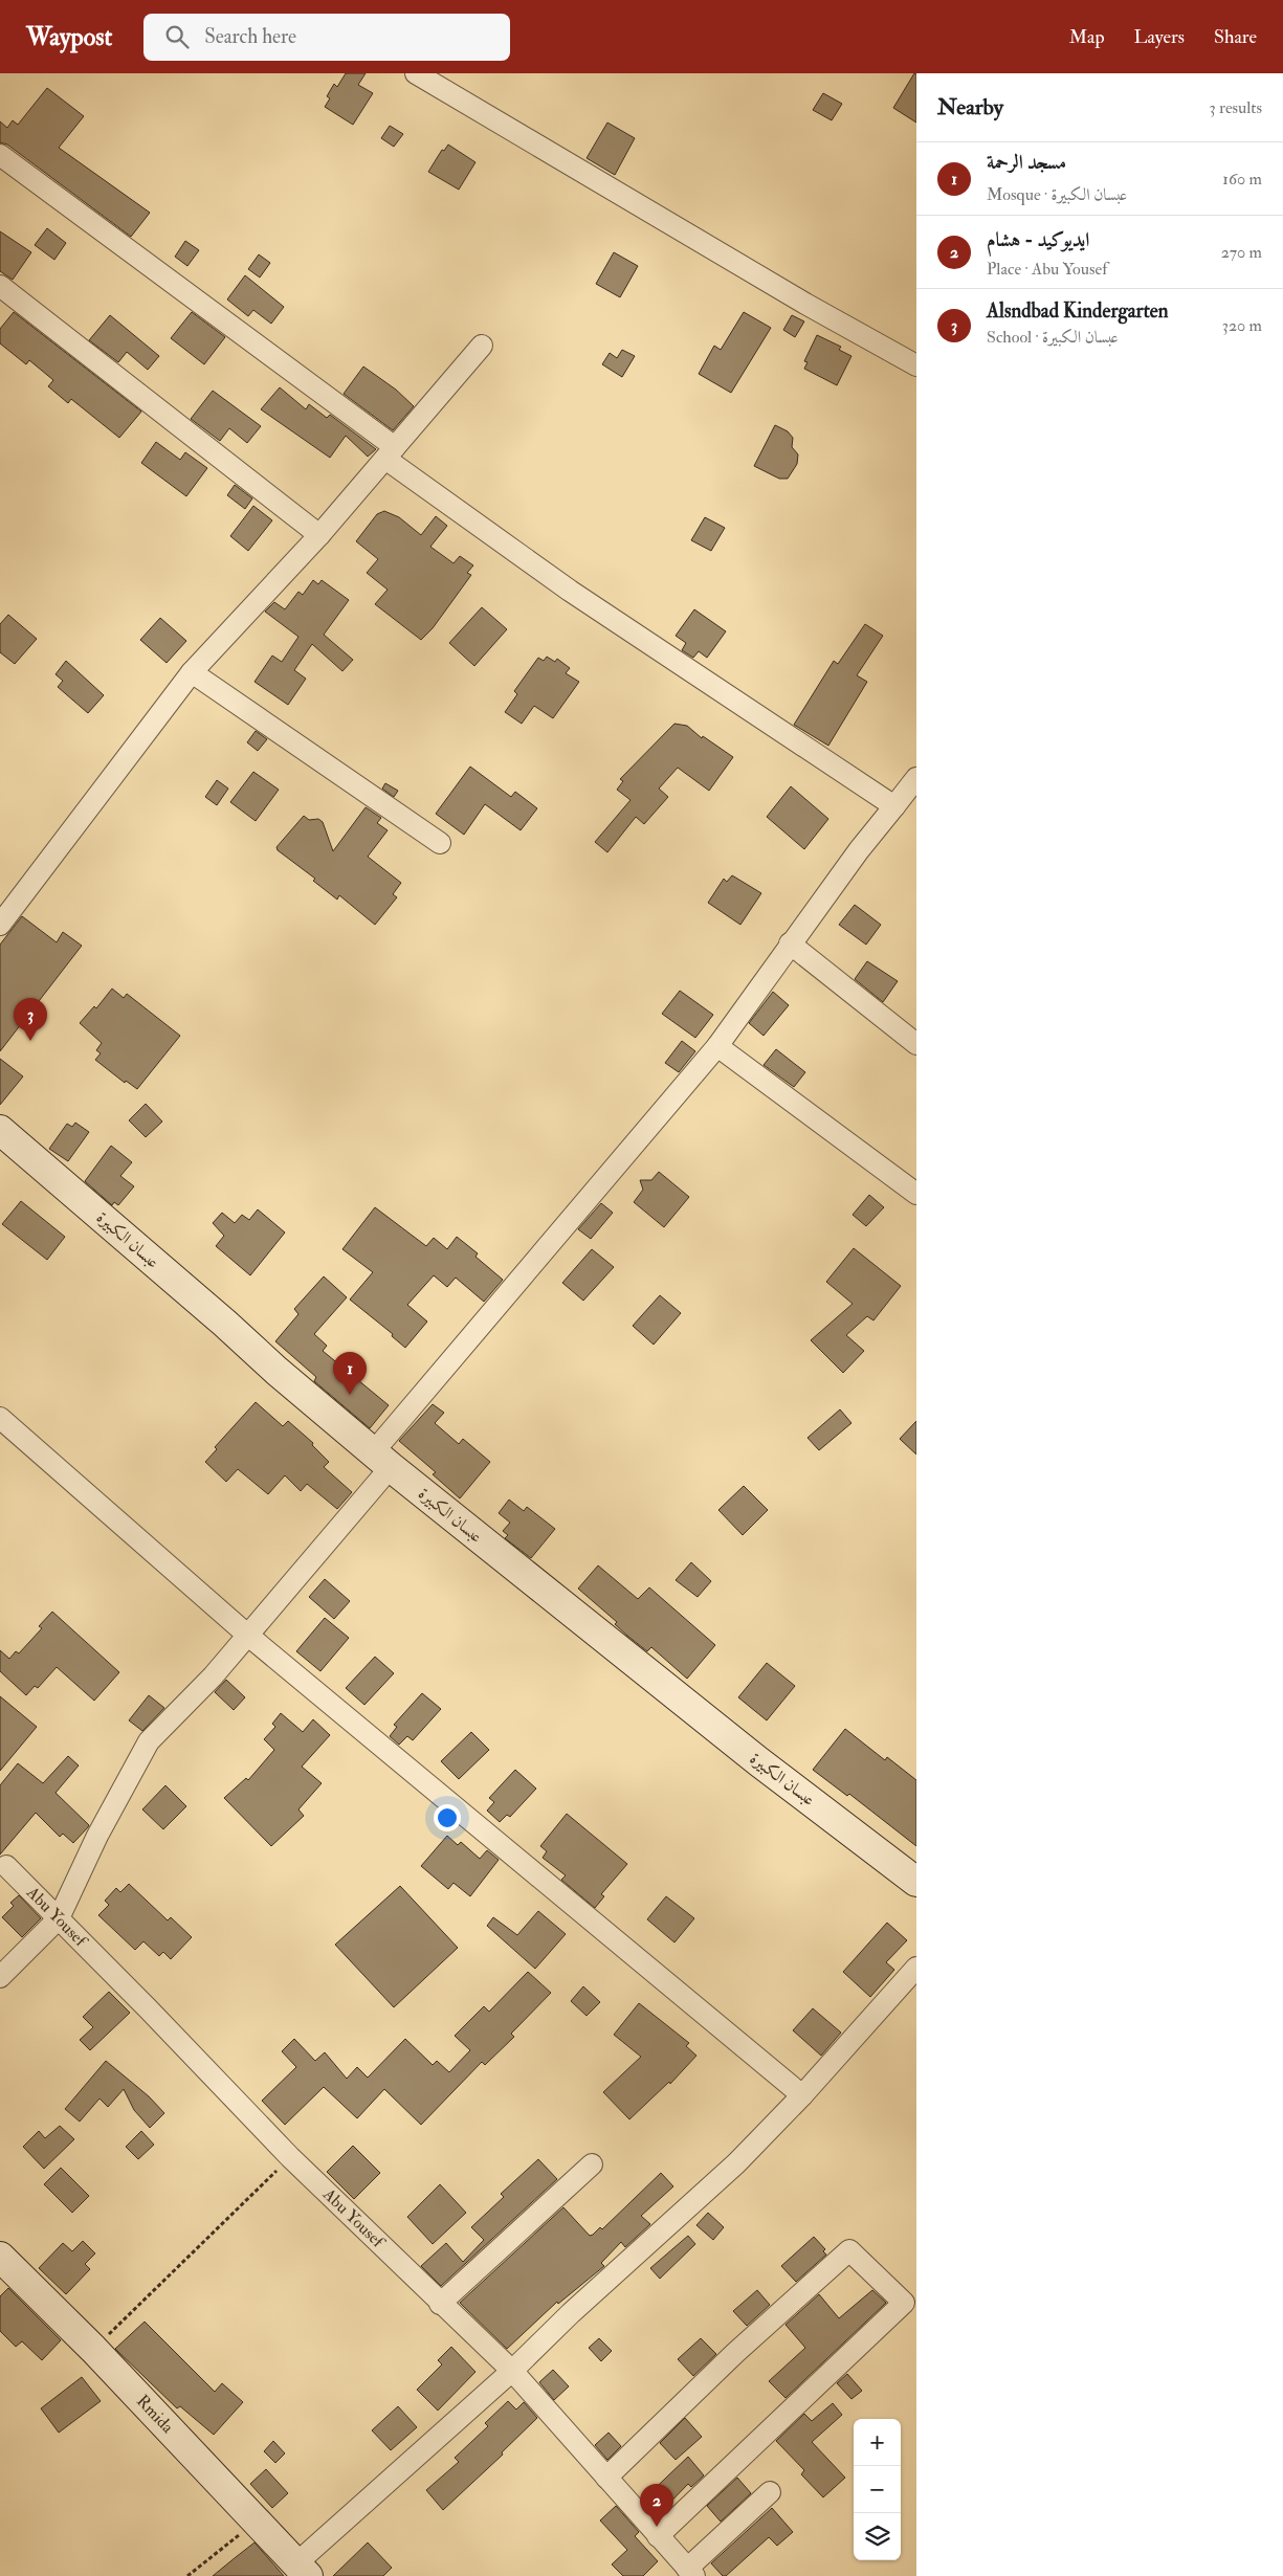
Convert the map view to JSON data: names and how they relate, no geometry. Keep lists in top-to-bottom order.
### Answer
{
  "streets": {
    "main road": ["عبسان الكبيرة", "Rmida"],
    "street": ["Abu Yousef"]
  },
  "page": {
    "header": "Waypost",
    "search": "Search here",
    "nav": ["Map", "Layers", "Share"],
    "heading": ["Nearby", "3 results"],
    "list": [
      {
        "mark": "1",
        "name": "مسجد الرحمة",
        "note": "Mosque · عبسان الكبيرة",
        "value": "160 m"
      },
      {
        "mark": "2",
        "name": "ايديوكيد - هشام",
        "note": "Place · Abu Yousef",
        "value": "270 m"
      },
      {
        "mark": "3",
        "name": "Alsndbad Kindergarten",
        "note": "School · عبسان الكبيرة",
        "value": "320 m"
      }
    ],
    "pins": ["3", "1", "2"],
    "map_buttons": ["+", "−"]
  }
}
